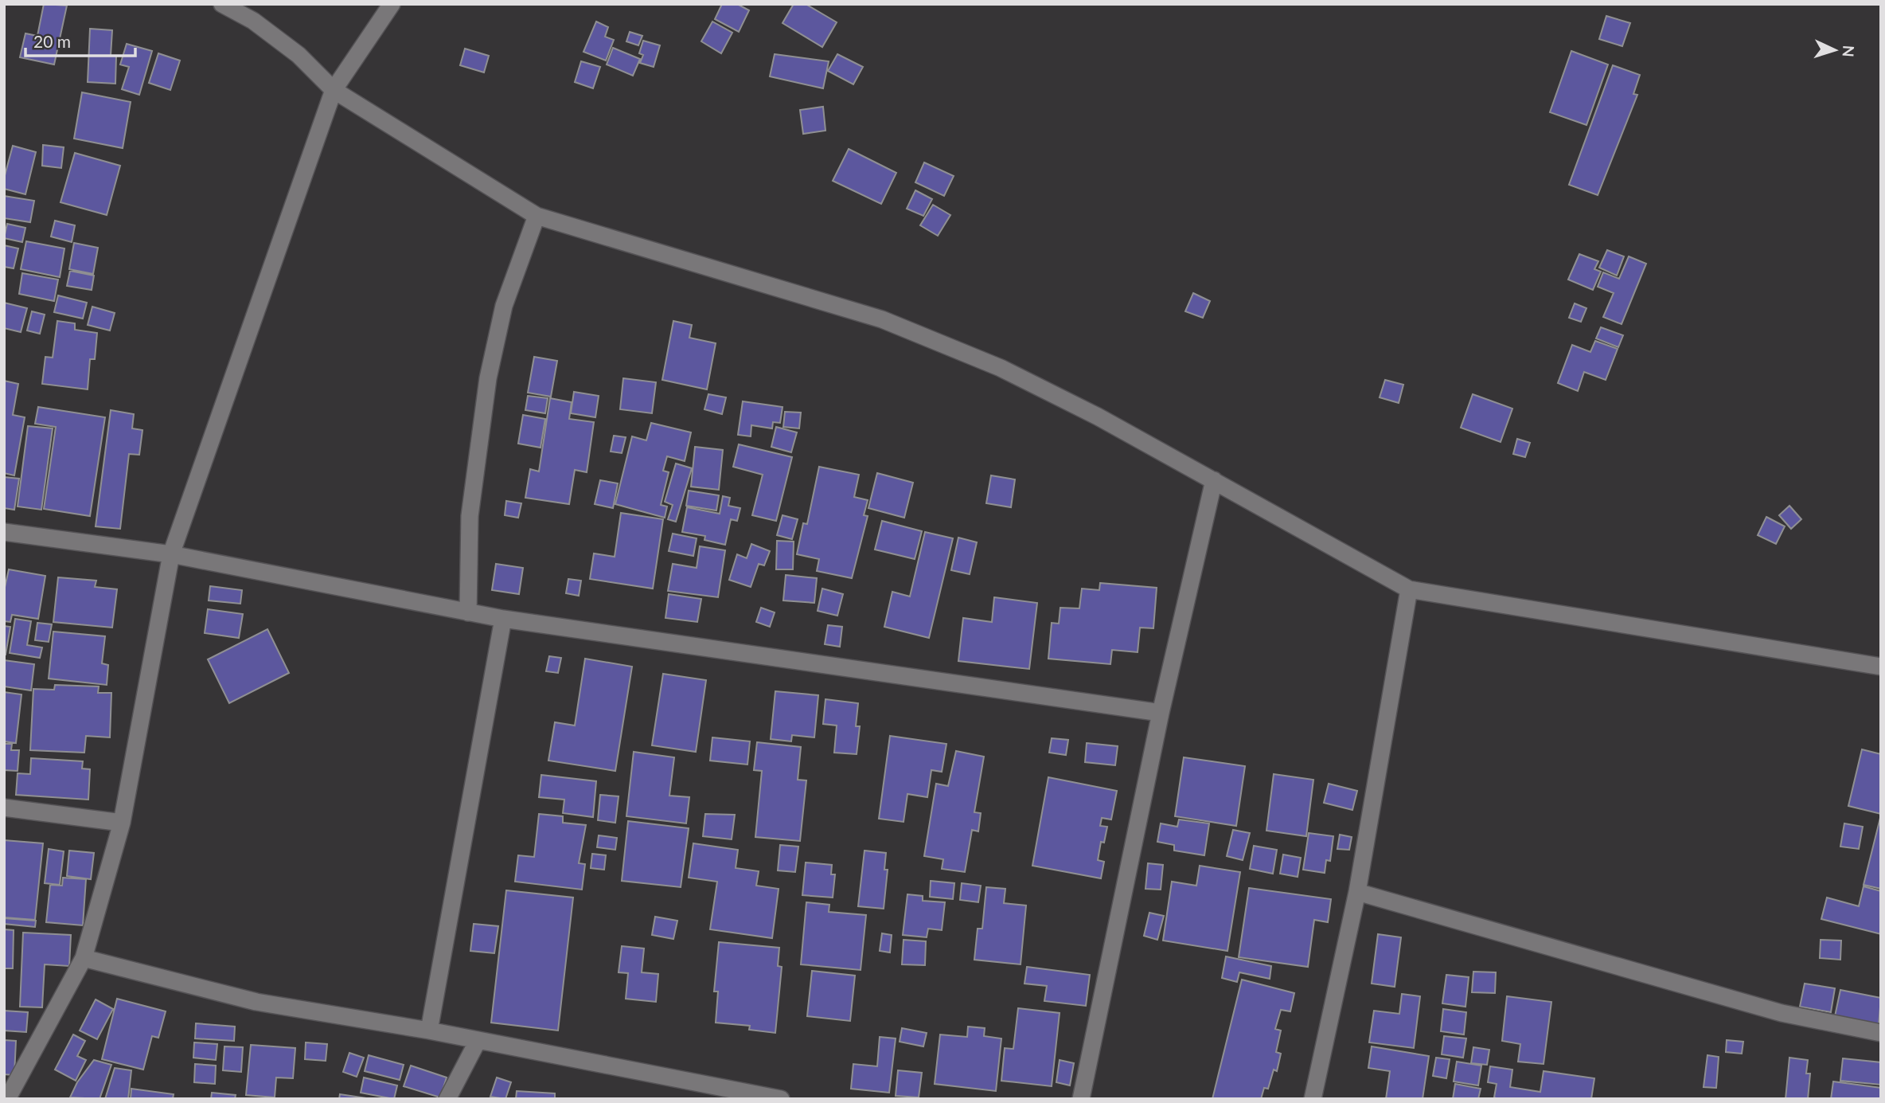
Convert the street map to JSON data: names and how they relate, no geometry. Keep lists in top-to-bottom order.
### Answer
{
  "scale_bar": "20 m",
  "north": "right"
}
